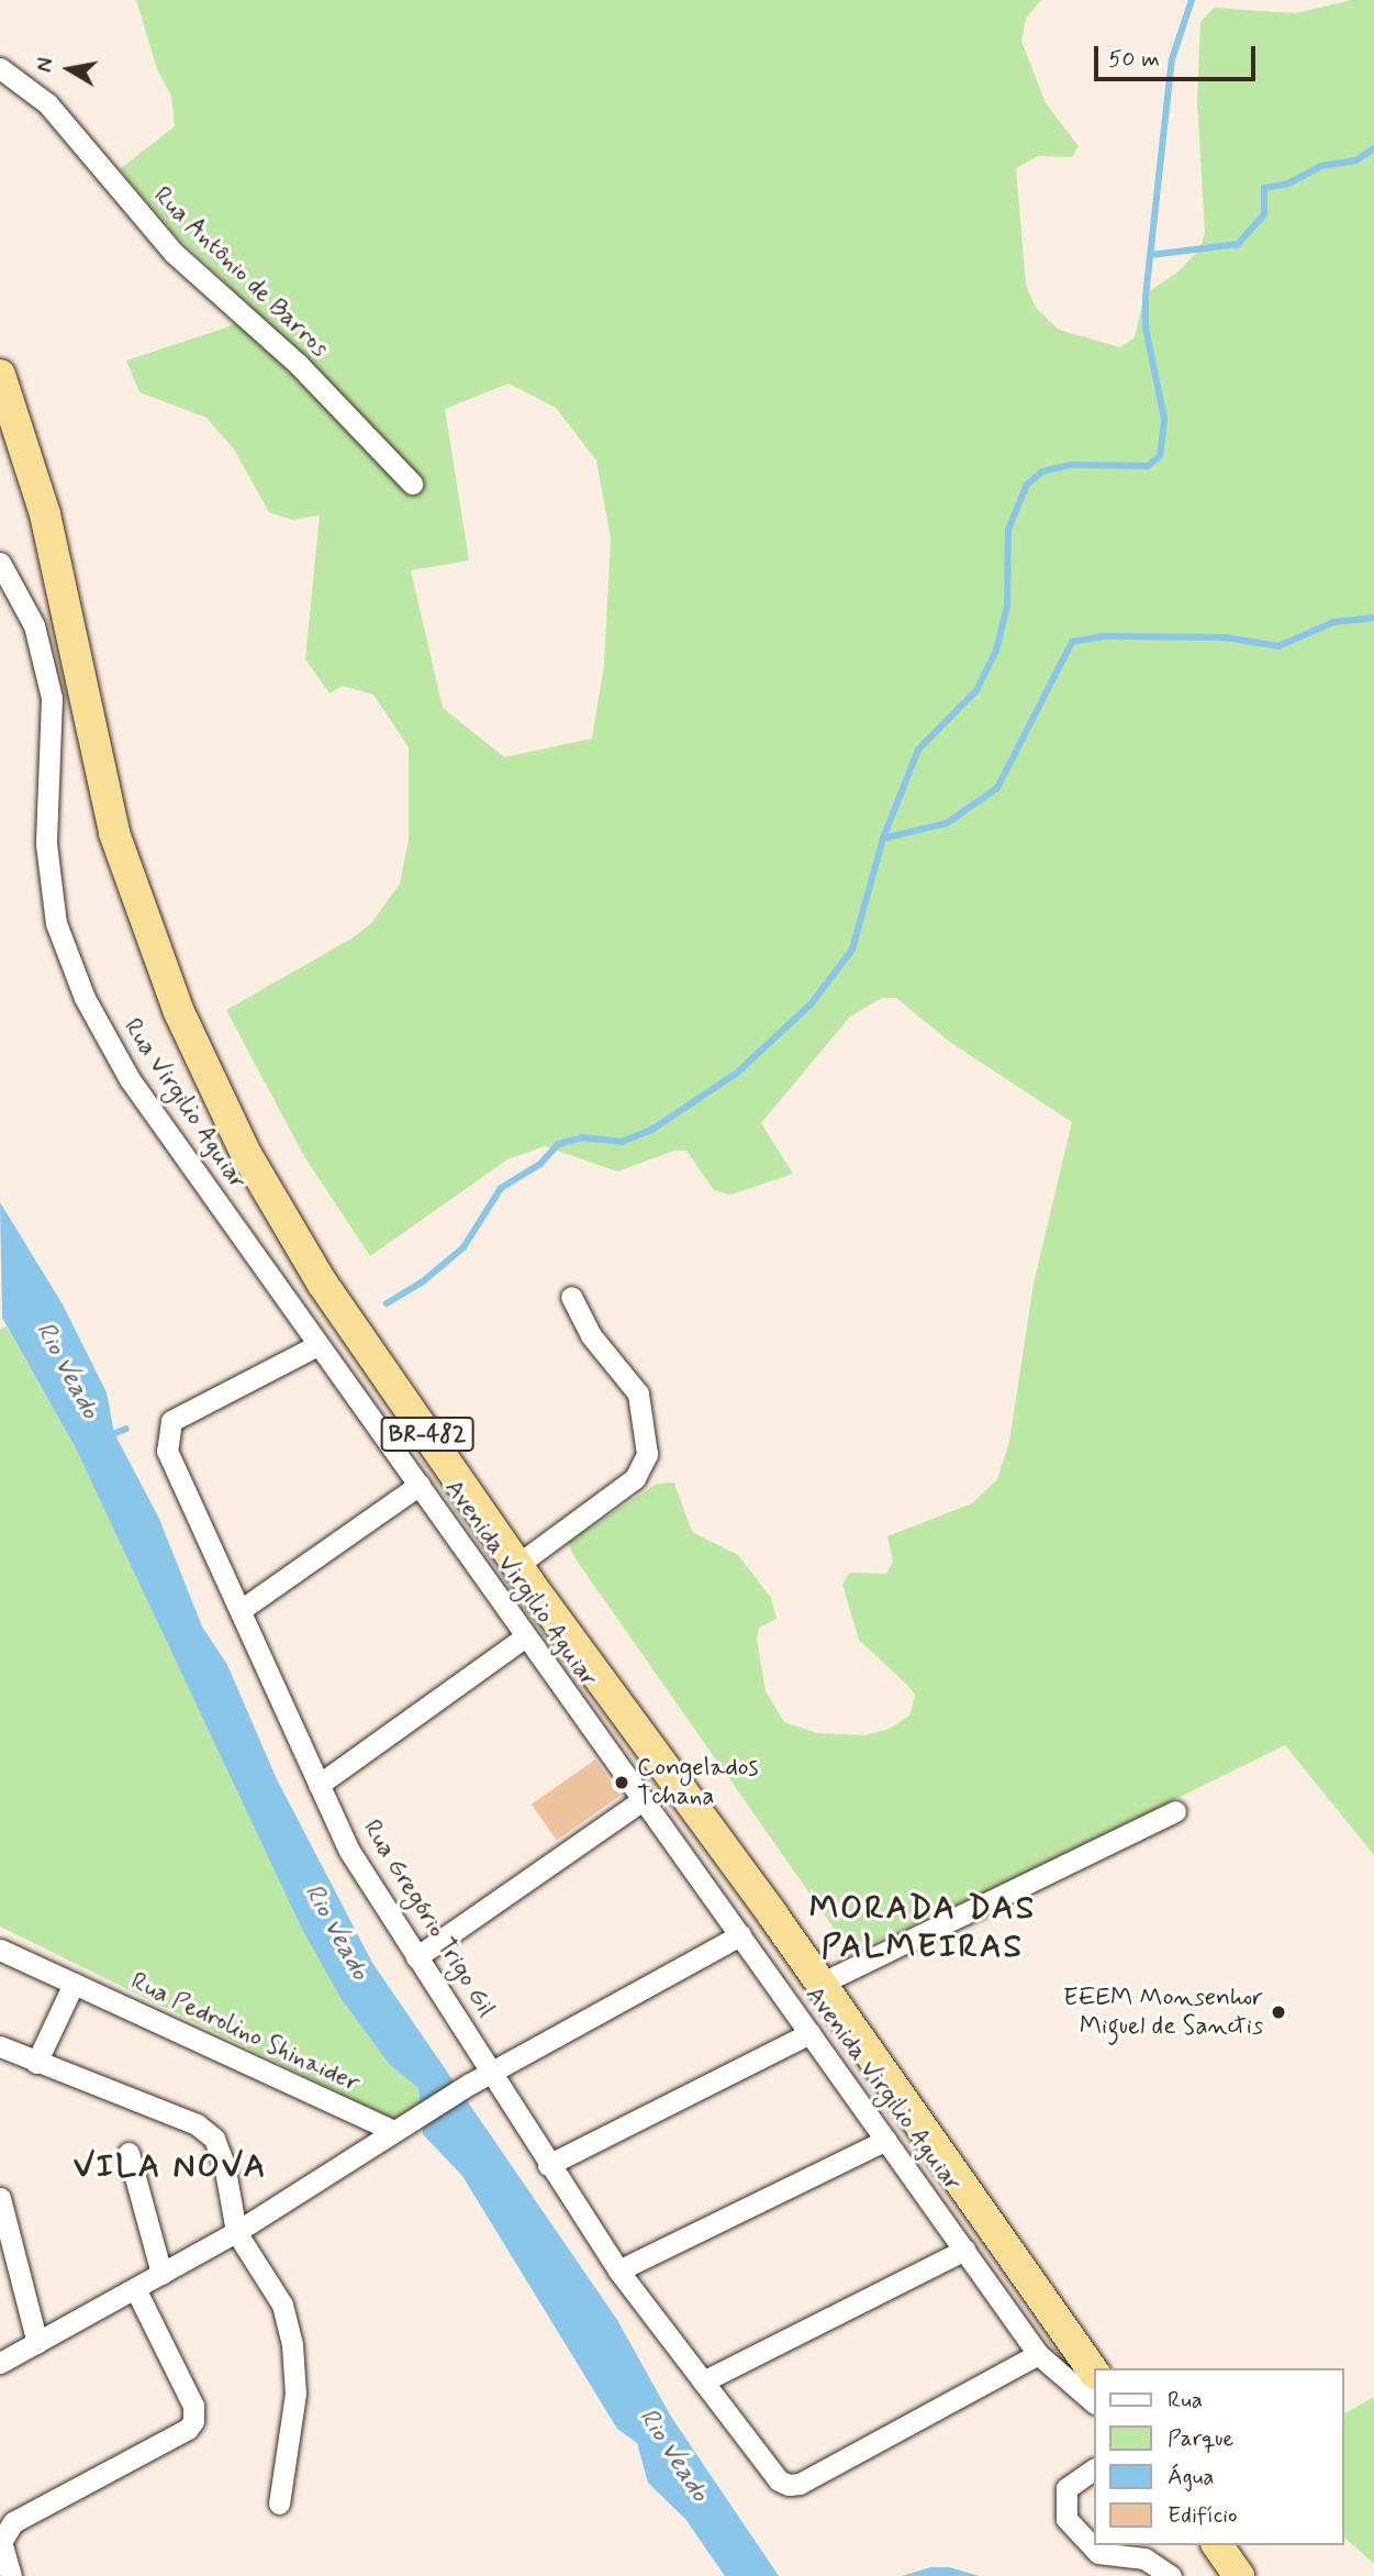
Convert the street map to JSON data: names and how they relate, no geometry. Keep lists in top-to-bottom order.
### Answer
{
  "streets": {
    "highway": ["BR-482"],
    "street": [
      "Rua Antônio de Barros",
      "Rua Virgilio Aguiar",
      "Avenida Virgilio Aguiar",
      "Rua Gregório Trigo Gil",
      "Rua Pedrolino Shinaider"
    ]
  },
  "crossings": [
    ["Rua Virgilio Aguiar", "Avenida Virgilio Aguiar"],
    ["Rua Virgilio Aguiar", "Rua Gregório Trigo Gil"],
    ["Avenida Virgilio Aguiar", "Rua Gregório Trigo Gil"]
  ],
  "districts": ["MORADA DAS PALMEIRAS", "VILA NOVA"],
  "water": ["Rio Veado"],
  "places": ["Congelados Tchana", "EEEM Monsenhor Miguel de Sanctis"],
  "legend": [
    "Rua",
    "Parque",
    "Água",
    "Edifício"
  ],
  "scale_bar": "50 m",
  "north": "left"
}
